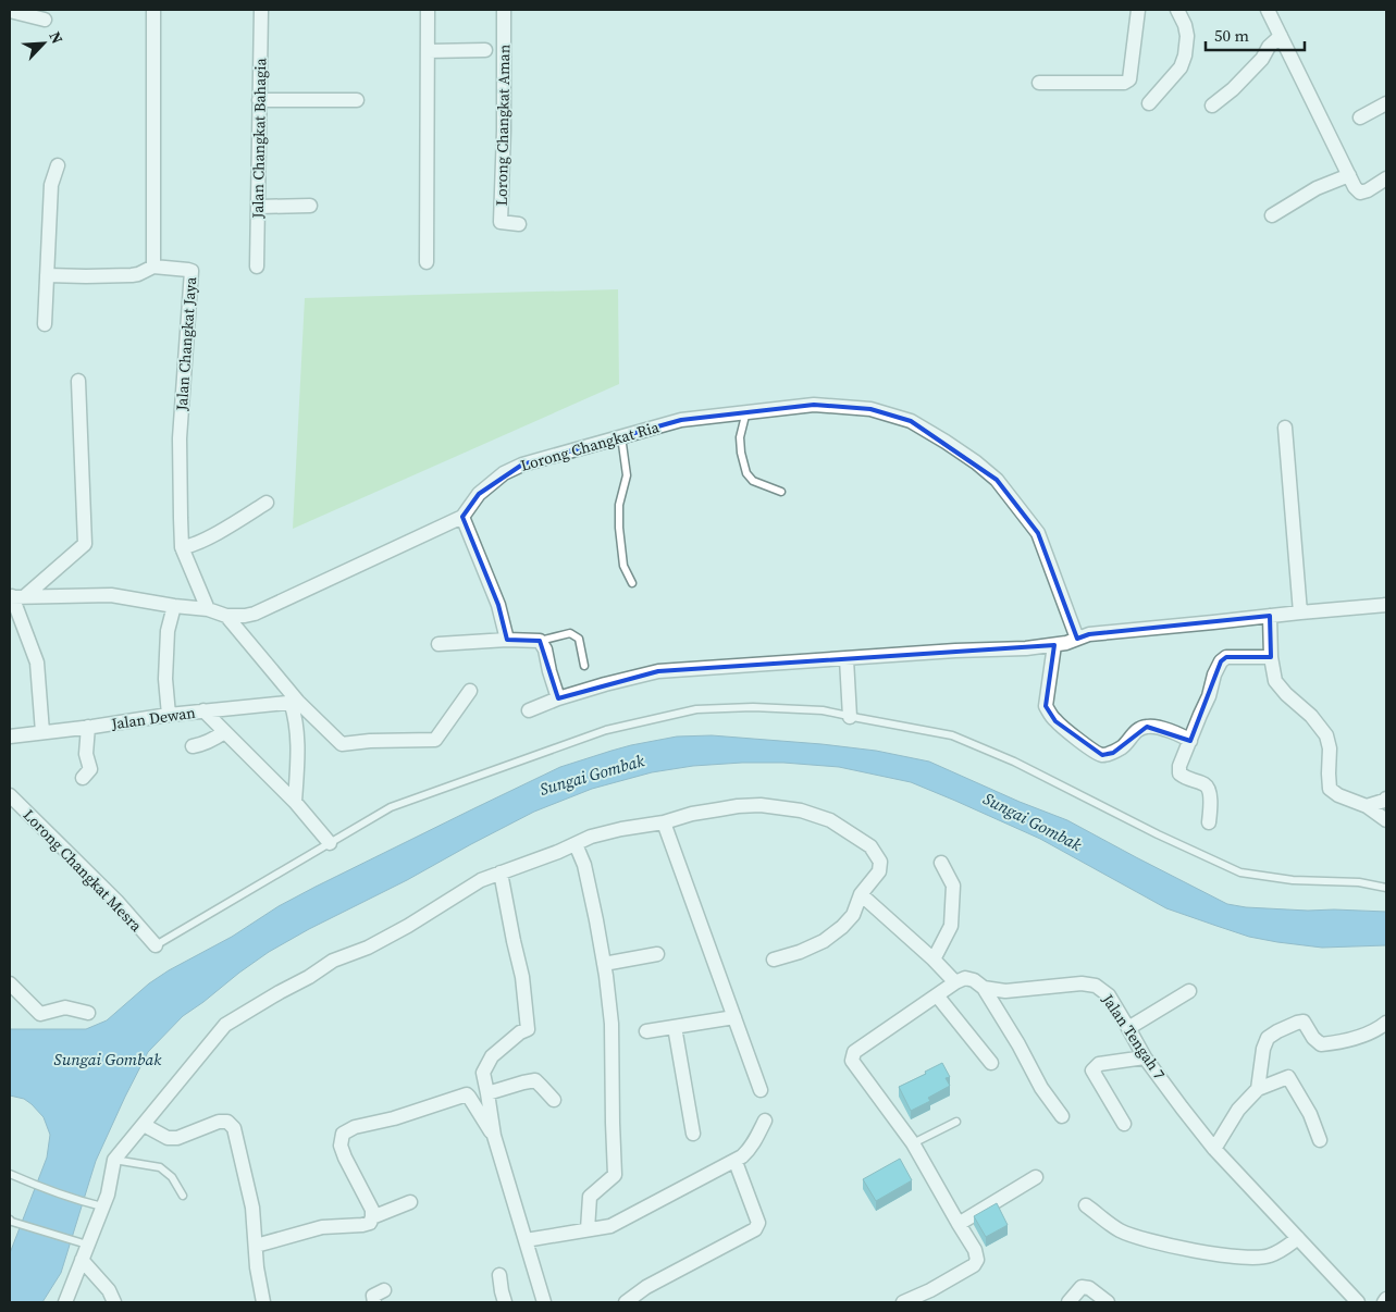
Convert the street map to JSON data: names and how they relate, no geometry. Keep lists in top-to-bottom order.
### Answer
{
  "streets": {
    "street": [
      "Lorong Changkat Aman",
      "Jalan Changkat Bahagia",
      "Jalan Changkat Jaya",
      "Lorong Changkat Ria",
      "Jalan Dewan",
      "Lorong Changkat Mesra",
      "Jalan Tengah 7"
    ]
  },
  "crossings": [
    ["Jalan Changkat Jaya", "Lorong Changkat Ria"]
  ],
  "water": ["Sungai Gombak"],
  "scale_bar": "50 m",
  "north": "top right"
}
